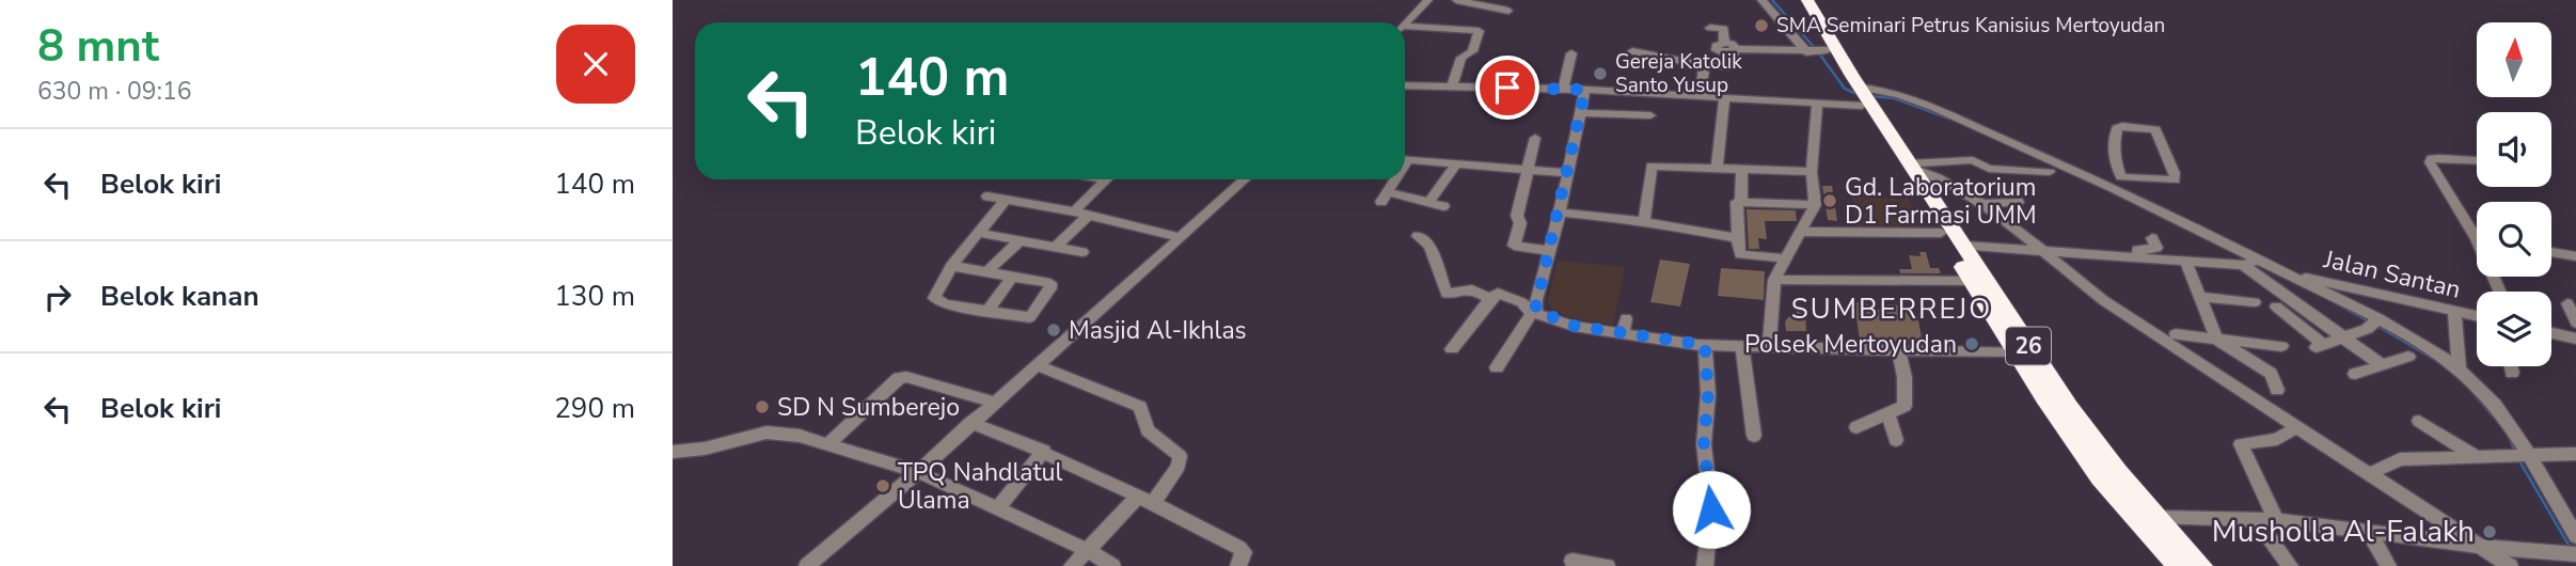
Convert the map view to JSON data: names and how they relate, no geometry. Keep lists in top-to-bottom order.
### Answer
{
  "streets": {
    "highway": ["26"],
    "street": ["Jalan Santan"]
  },
  "districts": ["SUMBERREJO"],
  "places": [
    "SMA Seminari Petrus Kanisius Mertoyudan",
    "Gereja Katolik Santo Yusup",
    "Gd. Laboratorium D1 Farmasi UMM",
    "Masjid Al-Ikhlas",
    "Polsek Mertoyudan",
    "SD N Sumberejo",
    "TPQ Nahdlatul Ulama",
    "Musholla Al-Falakh"
  ],
  "north": "top",
  "page": {
    "heading": ["8 mnt", "630 m · 09:16"],
    "turn": ["140 m", "Belok kiri"],
    "list": [
      {
        "name": "Belok kiri",
        "value": "140 m"
      },
      {
        "name": "Belok kanan",
        "value": "130 m"
      },
      {
        "name": "Belok kiri",
        "value": "290 m"
      }
    ]
  }
}
